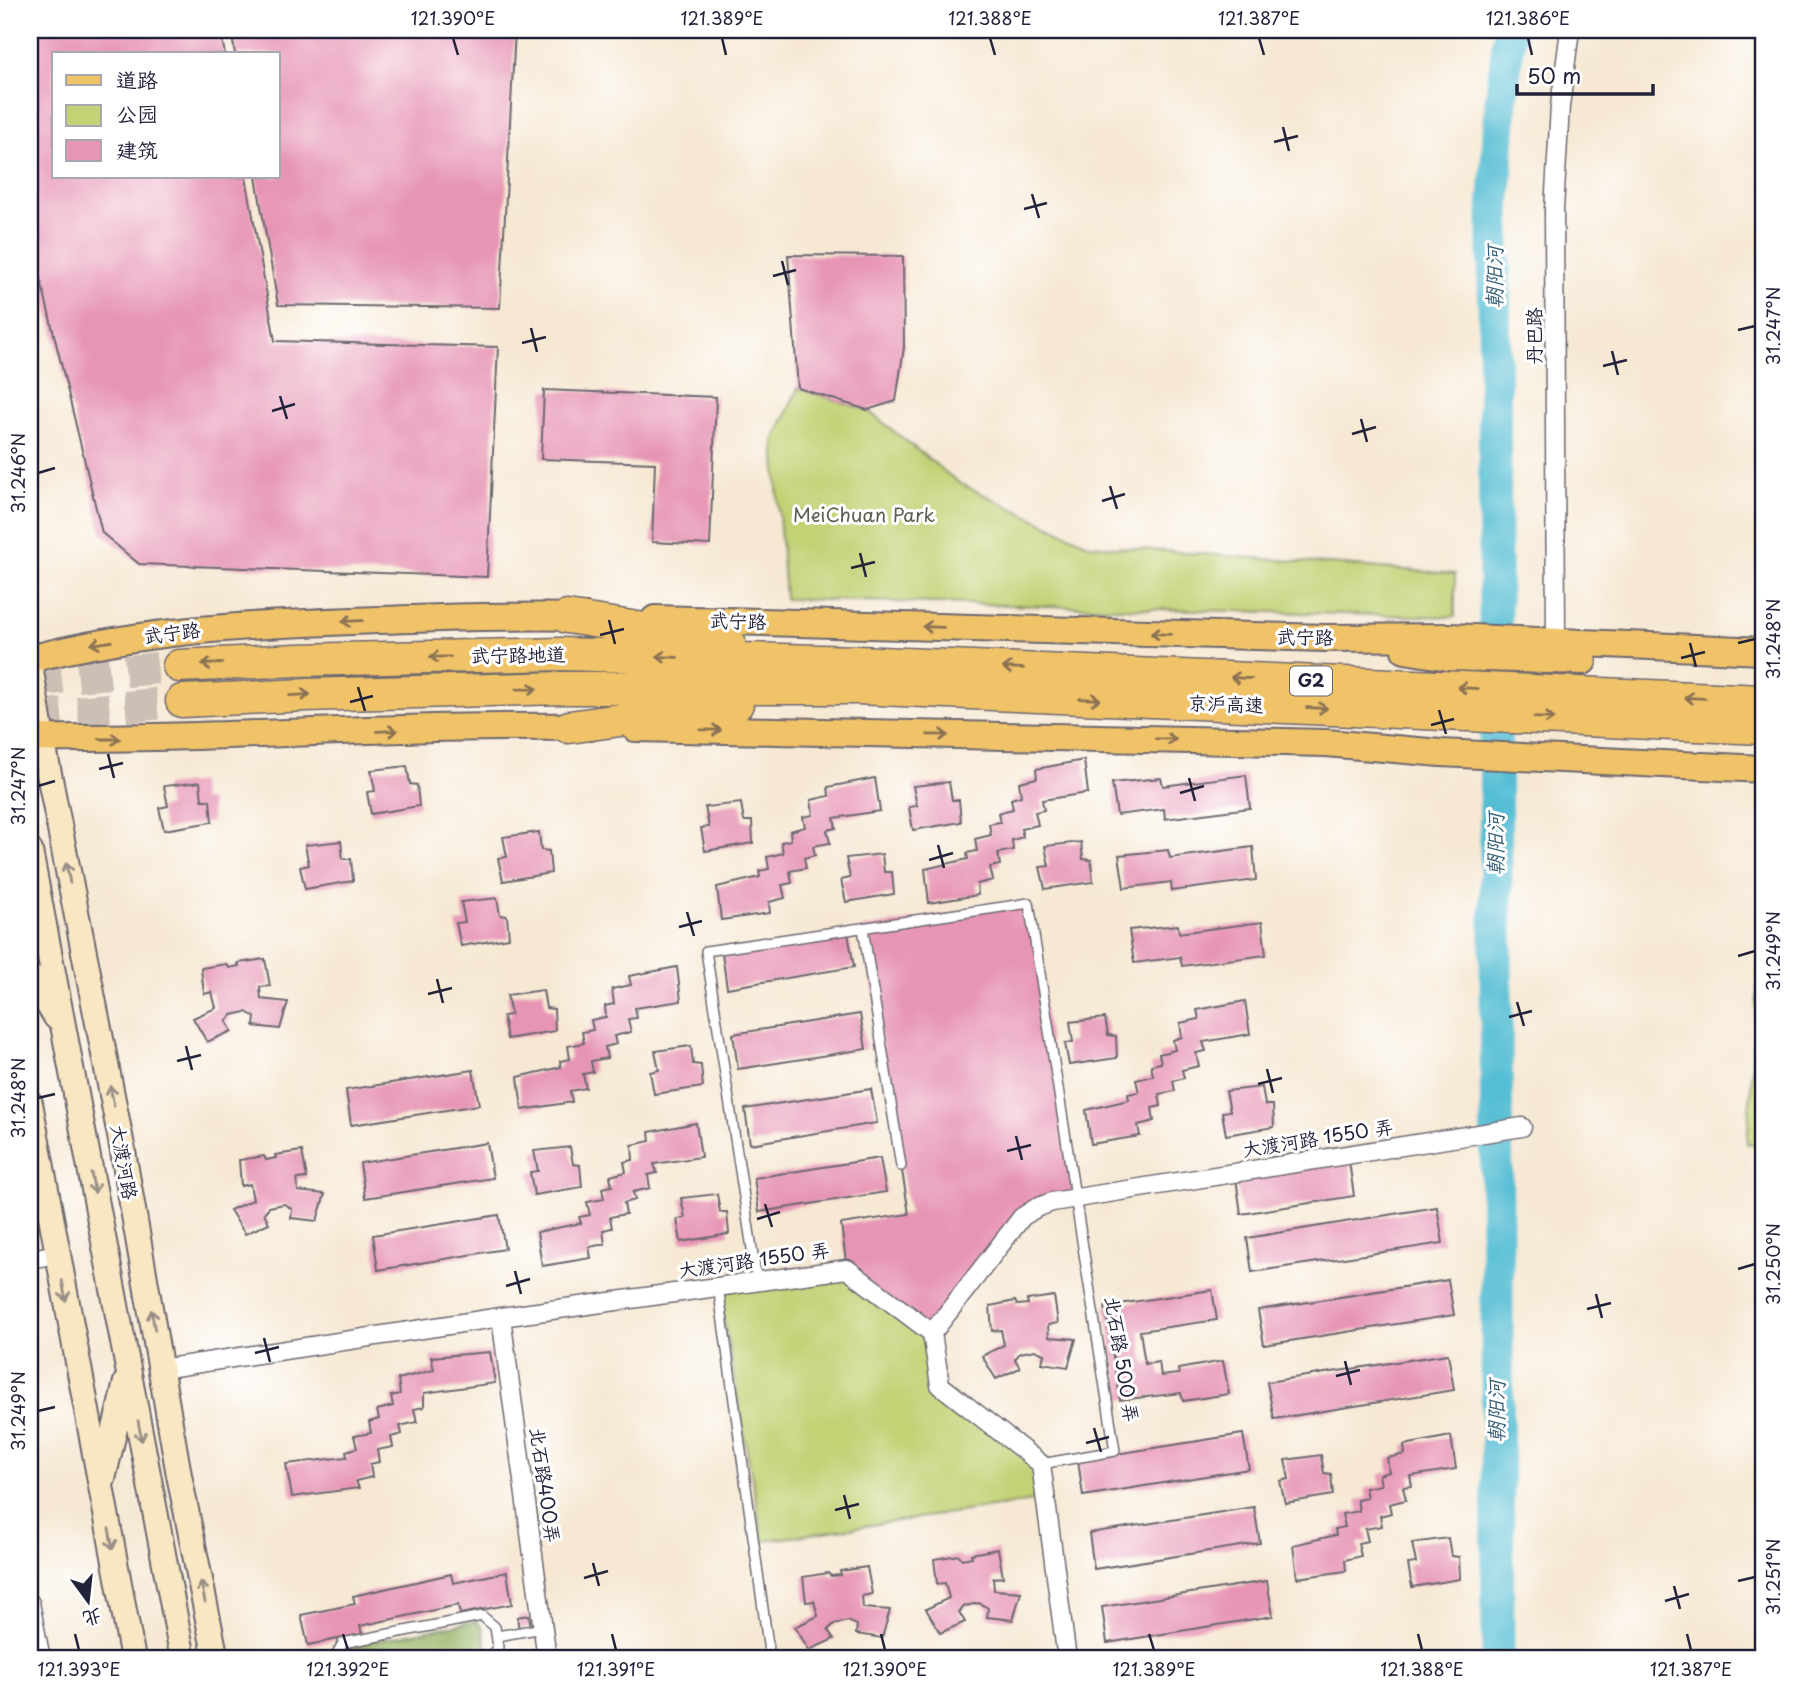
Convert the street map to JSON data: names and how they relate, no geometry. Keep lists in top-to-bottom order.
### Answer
{
  "streets": {
    "highway": ["武宁路地道", "G2", "京沪高速"],
    "main road": ["武宁路", "大渡河路"],
    "street": ["丹巴路", "大渡河路 1550 弄", "北石路400弄"],
    "lane": ["北石路 500 弄"]
  },
  "crossings": [
    ["武宁路地道", "京沪高速"],
    ["大渡河路 1550 弄", "大渡河路"],
    ["大渡河路 1550 弄", "北石路 500 弄"],
    ["大渡河路 1550 弄", "北石路400弄"]
  ],
  "water": ["朝阳河"],
  "parks": ["MeiChuan Park"],
  "legend": ["道路", "公园", "建筑"],
  "scale_bar": "50 m",
  "north": "bottom",
  "coordinates": [
    "121.390°E",
    "121.389°E",
    "121.388°E",
    "121.387°E",
    "121.386°E",
    "31.247°N",
    "31.246°N",
    "31.248°N",
    "31.249°N",
    "31.250°N",
    "31.251°N",
    "121.393°E",
    "121.392°E",
    "121.391°E"
  ]
}
